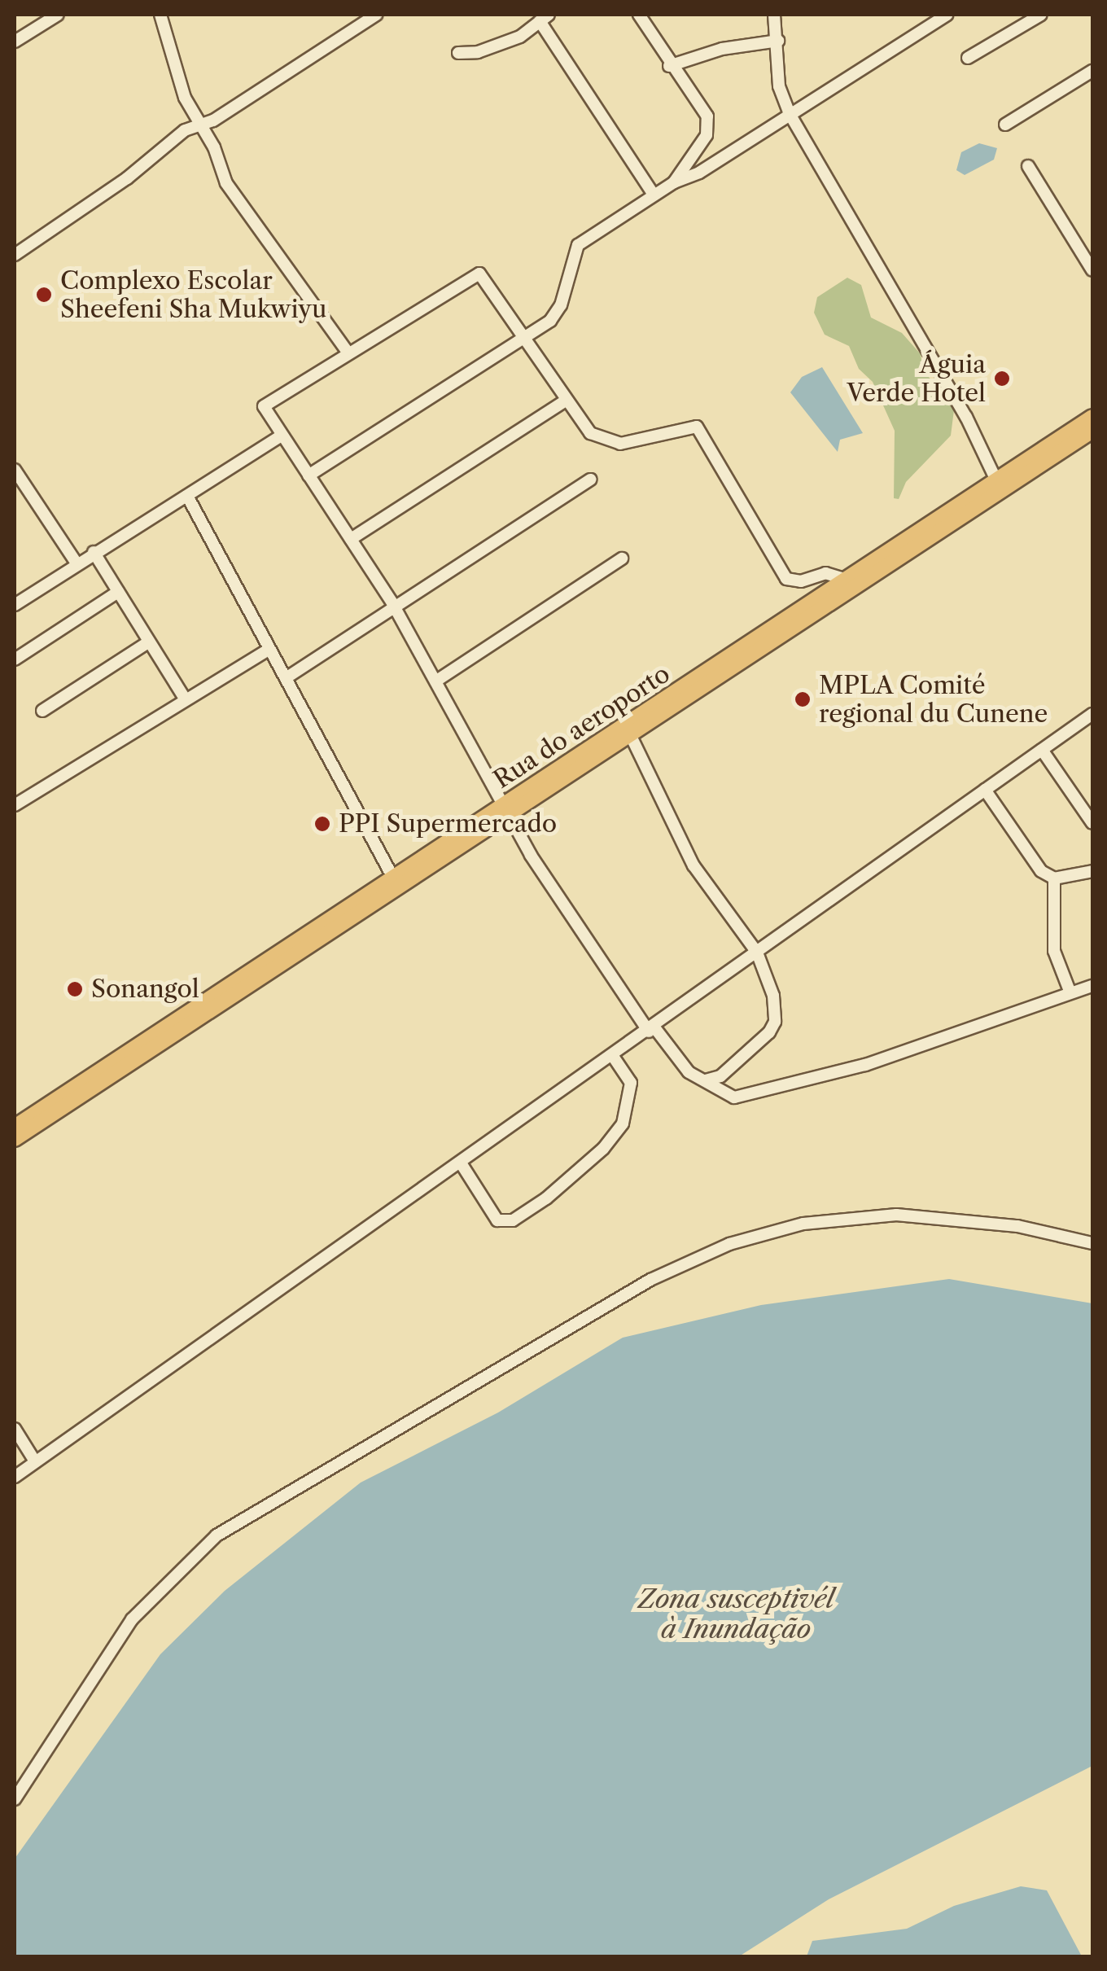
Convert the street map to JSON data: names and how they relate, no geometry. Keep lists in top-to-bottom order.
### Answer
{
  "streets": {
    "main road": ["Rua do aeroporto"]
  },
  "water": ["Zona susceptivél à Inundação"],
  "places": [
    "Complexo Escolar Sheefeni Sha Mukwiyu",
    "Águia Verde Hotel",
    "MPLA Comité regional du Cunene",
    "PPI Supermercado",
    "Sonangol"
  ]
}
